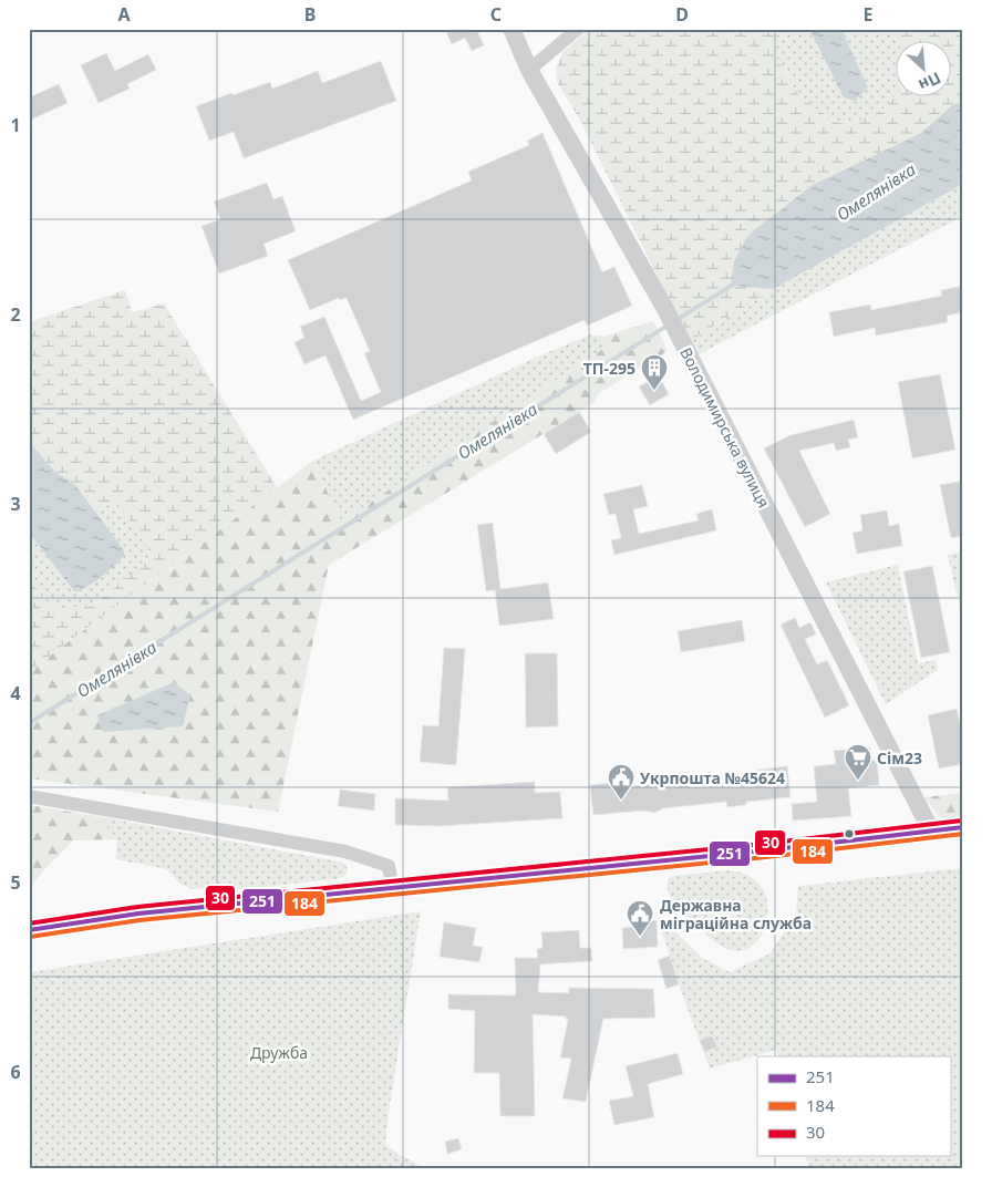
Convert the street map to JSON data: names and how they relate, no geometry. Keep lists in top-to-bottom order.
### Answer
{
  "streets": {
    "street": ["Володимирська вулиця"]
  },
  "water": ["Омелянівка"],
  "parks": ["Дружба"],
  "places": {
    "building": ["ТП-295"],
    "supermarket": ["Сім23"],
    "public building": ["Укрпошта №45624", "Державна міграційна служба"]
  },
  "lines": ["transit line 30", "transit line 251", "transit line 184"],
  "legend": ["251", "184", "30"],
  "north": "bottom right",
  "grid": {
    "columns": [
      "A",
      "B",
      "C",
      "D",
      "E"
    ],
    "rows": [
      "1",
      "2",
      "3",
      "4",
      "5",
      "6"
    ]
  }
}
